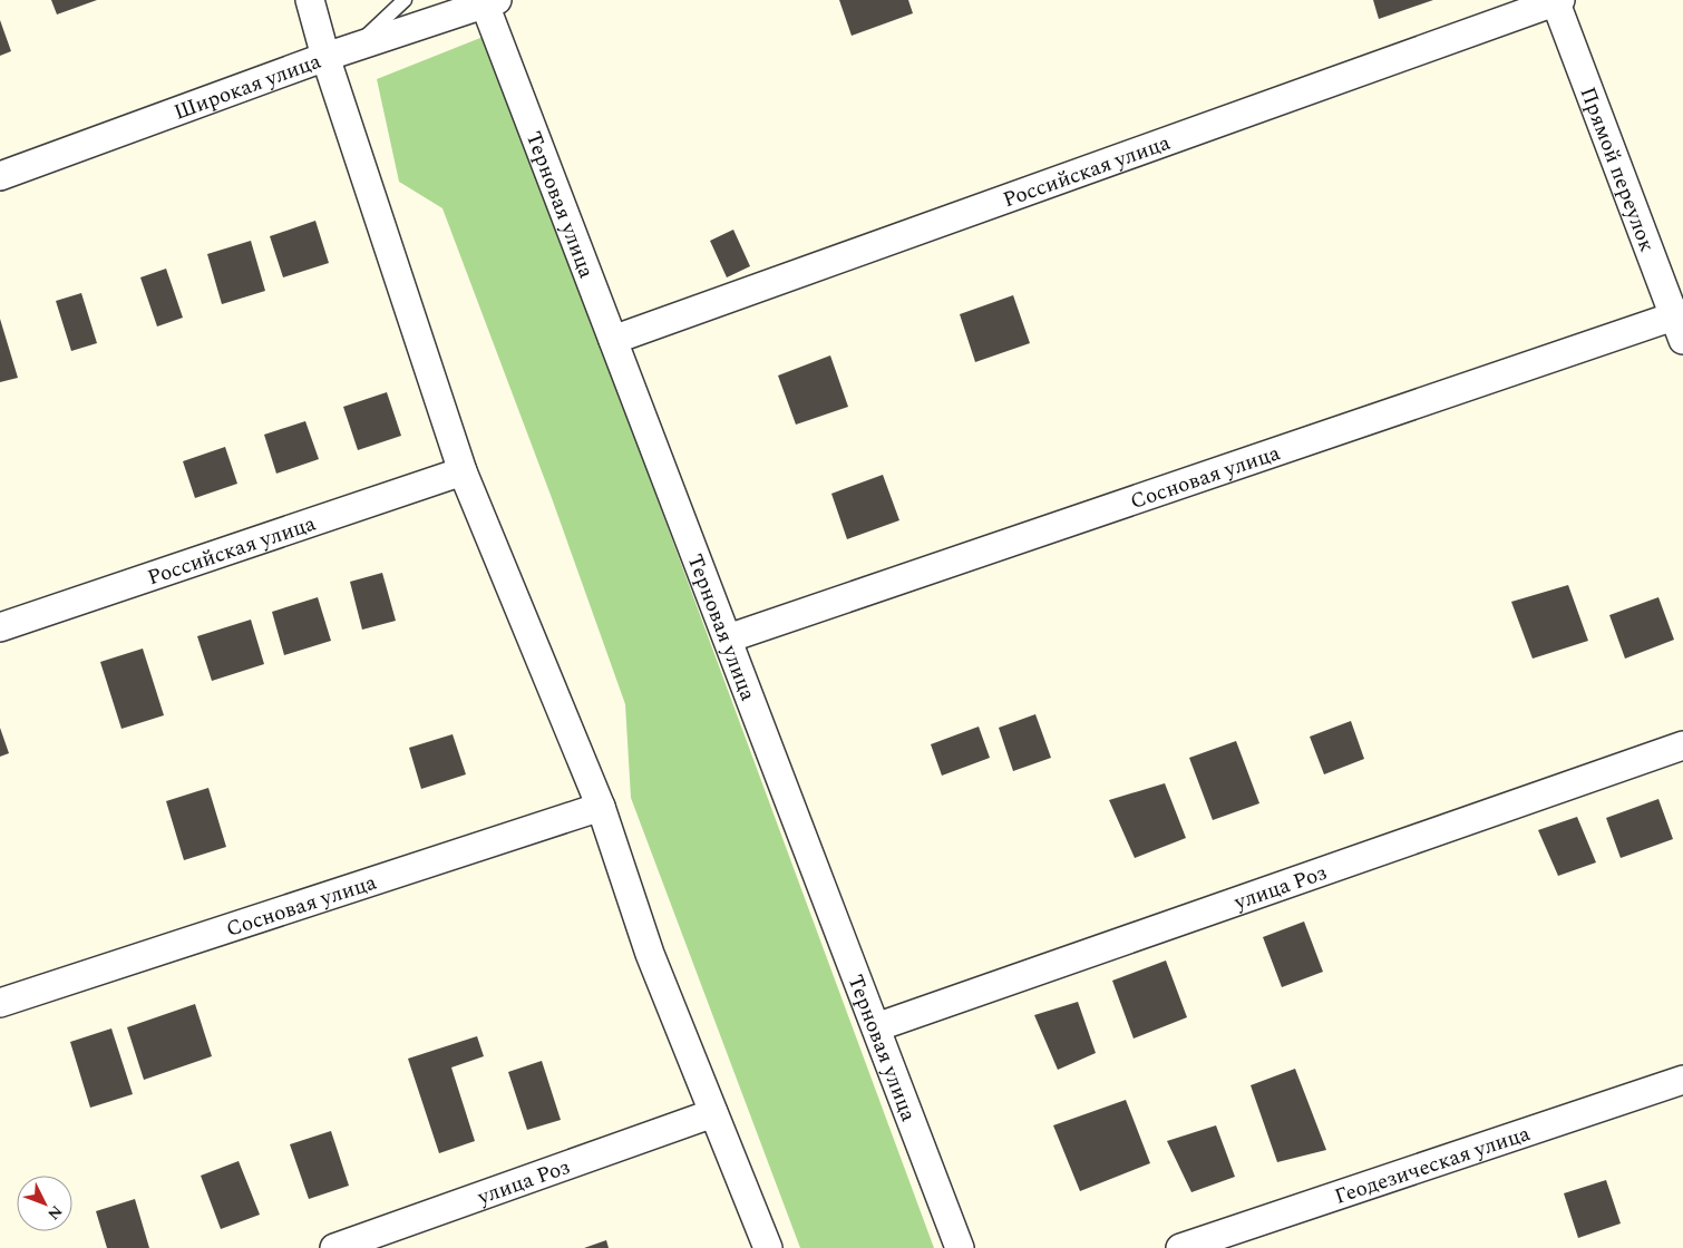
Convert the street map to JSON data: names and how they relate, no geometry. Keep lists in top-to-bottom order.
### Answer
{
  "streets": {
    "street": [
      "Широкая улица",
      "Прямой переулок",
      "Российская улица",
      "Терновая улица",
      "Сосновая улица",
      "улица Роз",
      "Геодезическая улица"
    ]
  },
  "crossings": [
    ["Широкая улица", "Терновая улица"],
    ["Прямой переулок", "Российская улица"],
    ["Прямой переулок", "Сосновая улица"],
    ["Российская улица", "Терновая улица"],
    ["Терновая улица", "Сосновая улица"],
    ["Терновая улица", "улица Роз"]
  ],
  "north": "bottom right"
}
